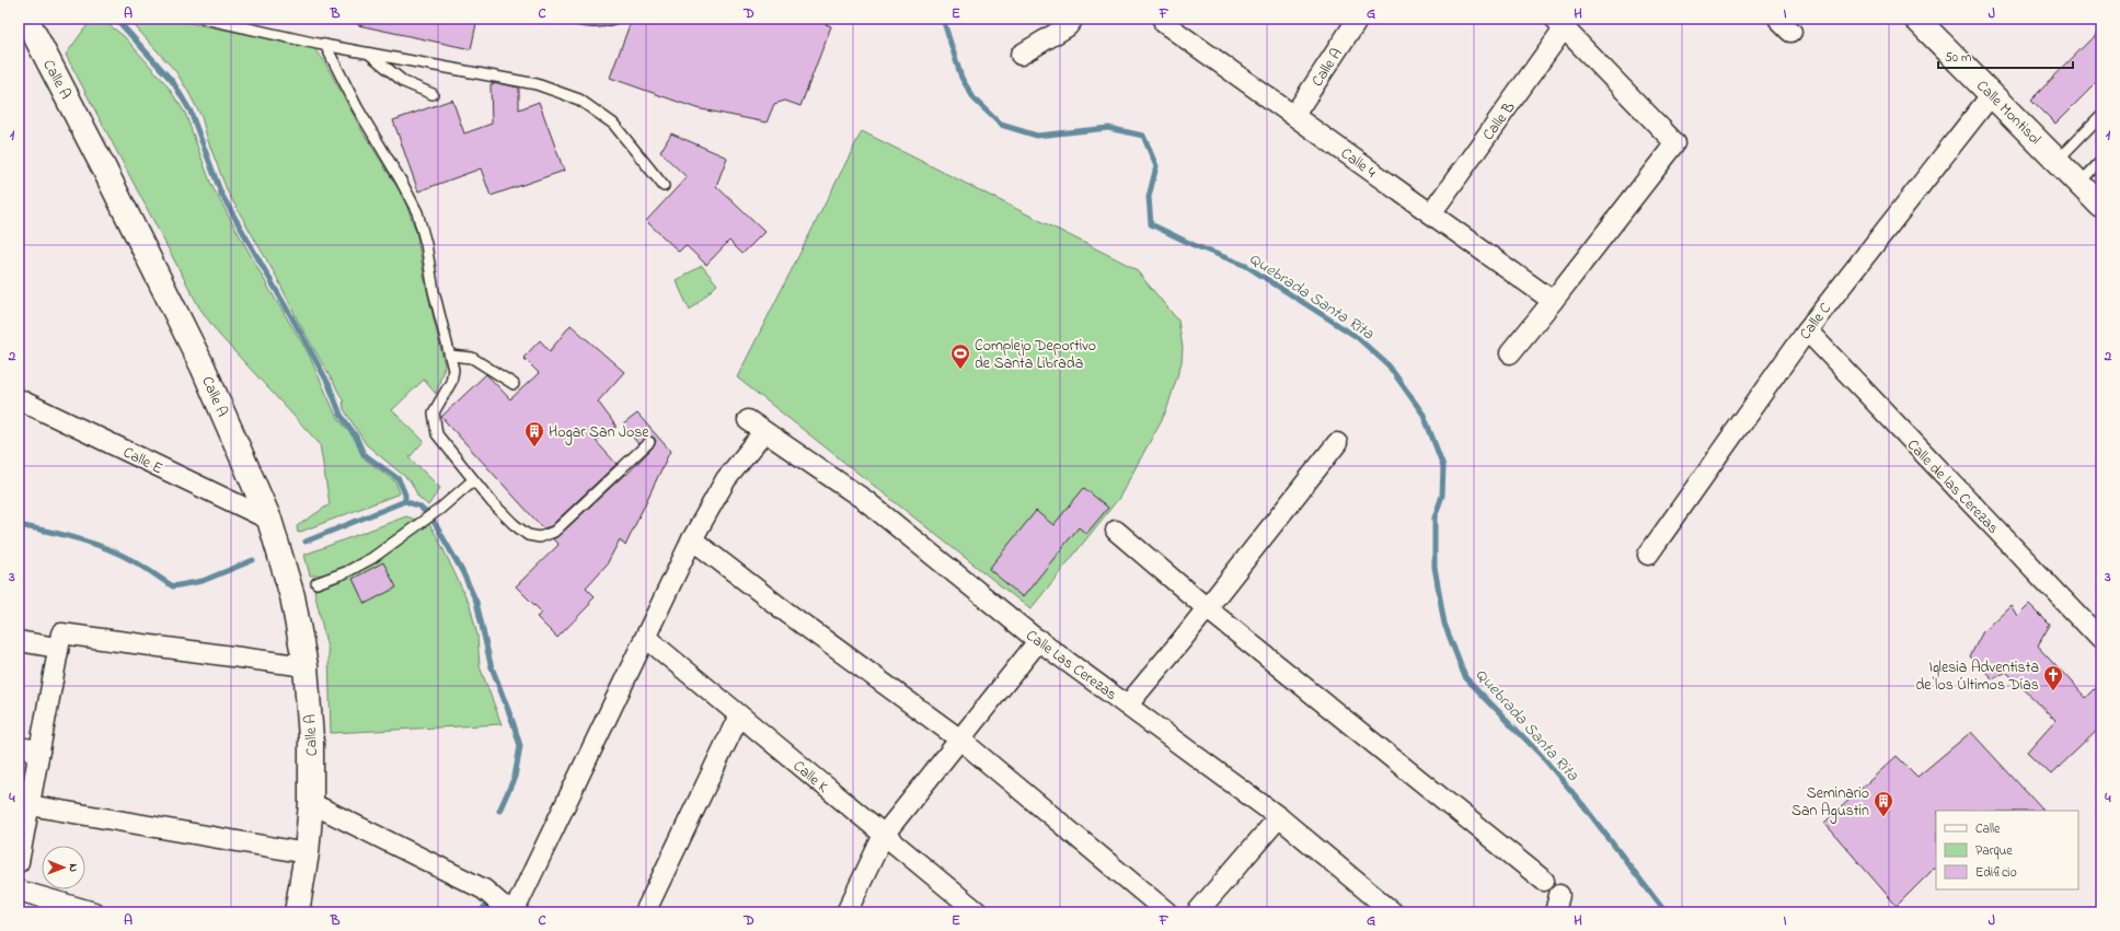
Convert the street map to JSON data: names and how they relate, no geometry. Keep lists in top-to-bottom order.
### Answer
{
  "streets": {
    "street": [
      "Calle A",
      "Calle Montisol",
      "Calle B",
      "Calle 4",
      "Calle C",
      "Calle E",
      "Calle de las Cerezas",
      "Calle Las Cerezas",
      "Calle K"
    ]
  },
  "crossings": [
    ["Calle A", "Calle 4"],
    ["Calle A", "Calle E"],
    ["Calle Montisol", "Calle C"],
    ["Calle B", "Calle 4"],
    ["Calle C", "Calle de las Cerezas"]
  ],
  "water": ["Quebrada Santa Rita"],
  "places": {
    "sports": ["Complejo Deportivo de Santa Librada"],
    "building": ["Hogar San Jose", "Seminario San Agustín"],
    "church": ["Iglesia Adventista de los Últimos Días"]
  },
  "legend": ["Calle", "Parque", "Edificio"],
  "scale_bar": "50 m",
  "north": "right",
  "grid": {
    "columns": [
      "A",
      "B",
      "C",
      "D",
      "E",
      "F",
      "G",
      "H",
      "I",
      "J"
    ],
    "rows": [
      "1",
      "2",
      "3",
      "4"
    ]
  }
}
